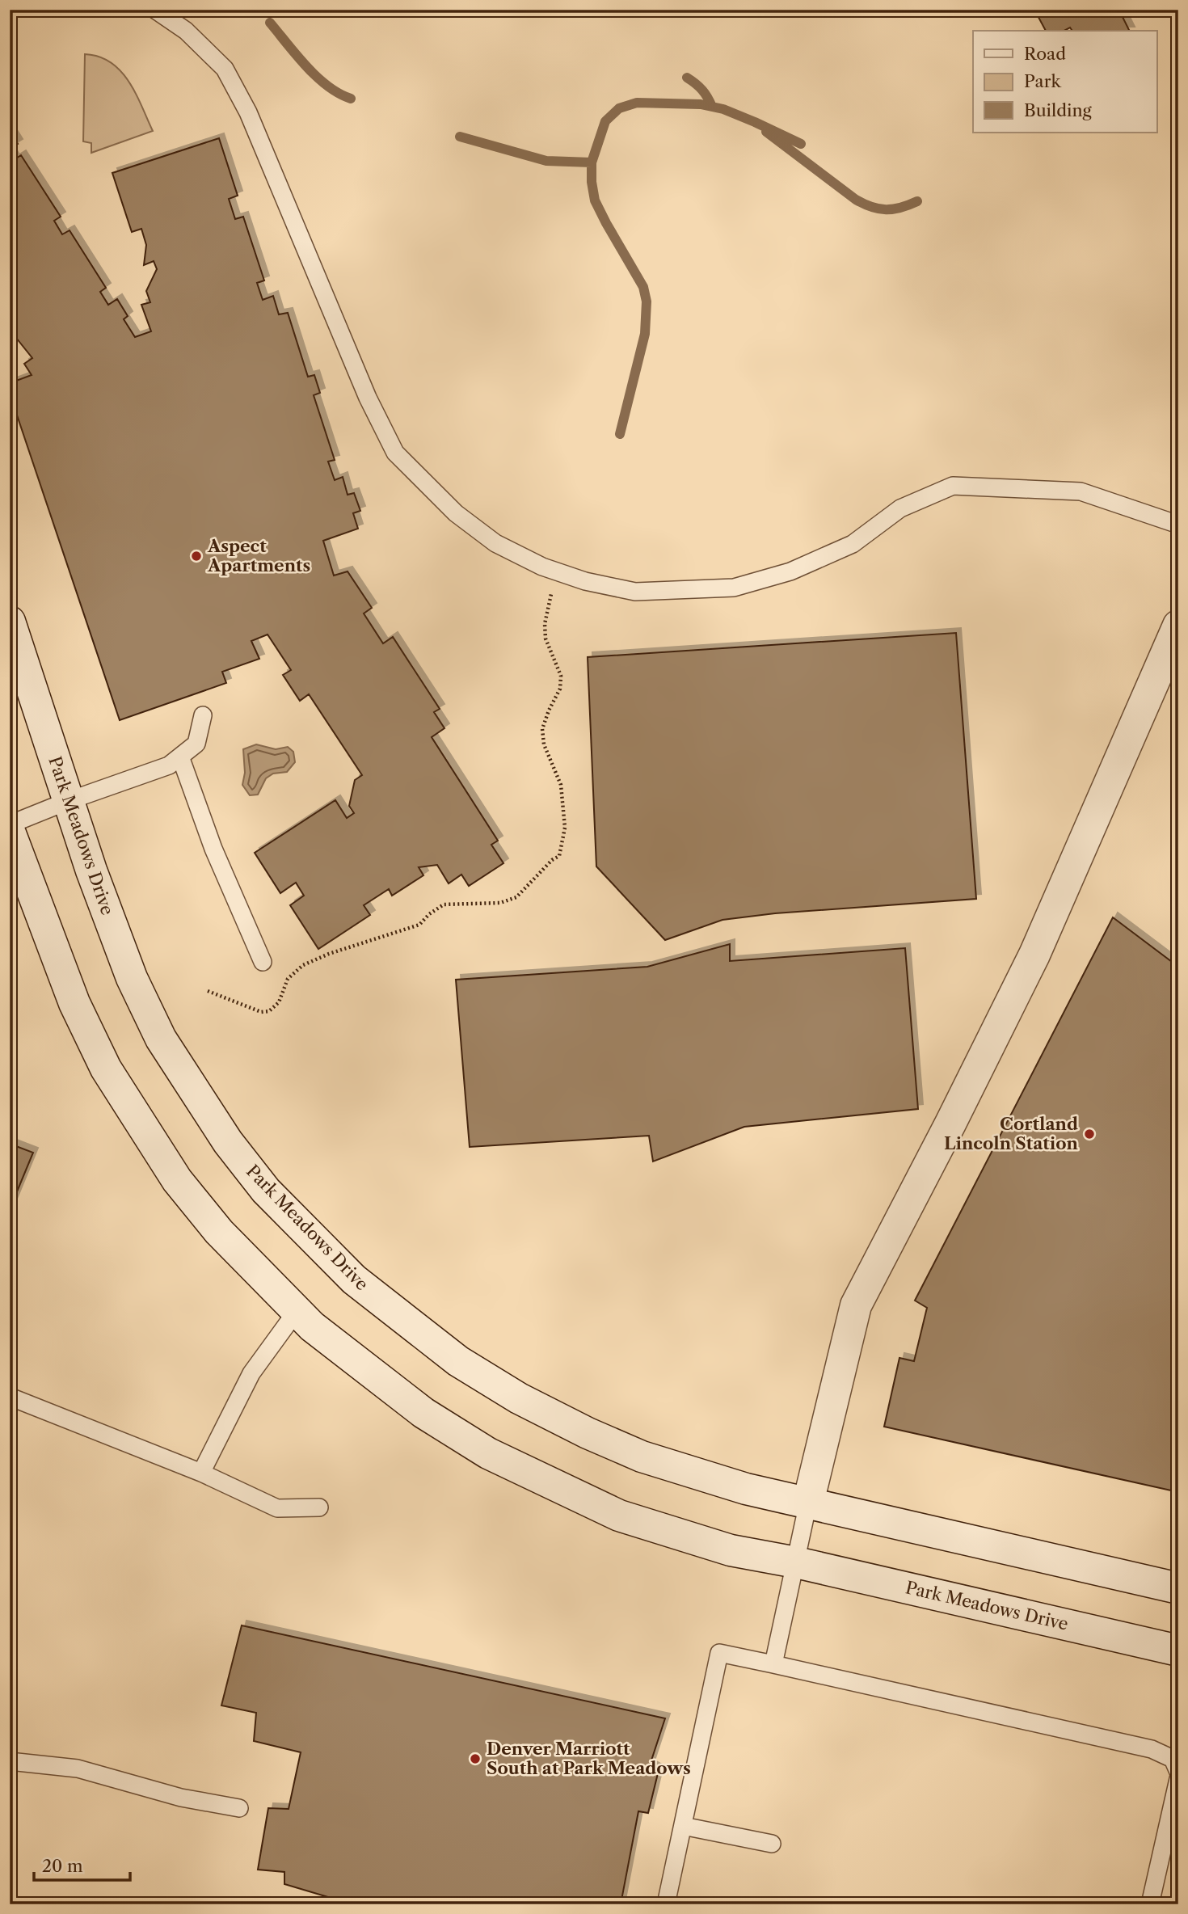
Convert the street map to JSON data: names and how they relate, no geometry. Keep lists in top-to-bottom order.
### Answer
{
  "streets": {
    "main road": ["Park Meadows Drive"]
  },
  "places": ["Aspect Apartments", "Cortland Lincoln Station", "Denver Marriott South at Park Meadows"],
  "legend": ["Road", "Park", "Building"],
  "scale_bar": "20 m"
}
